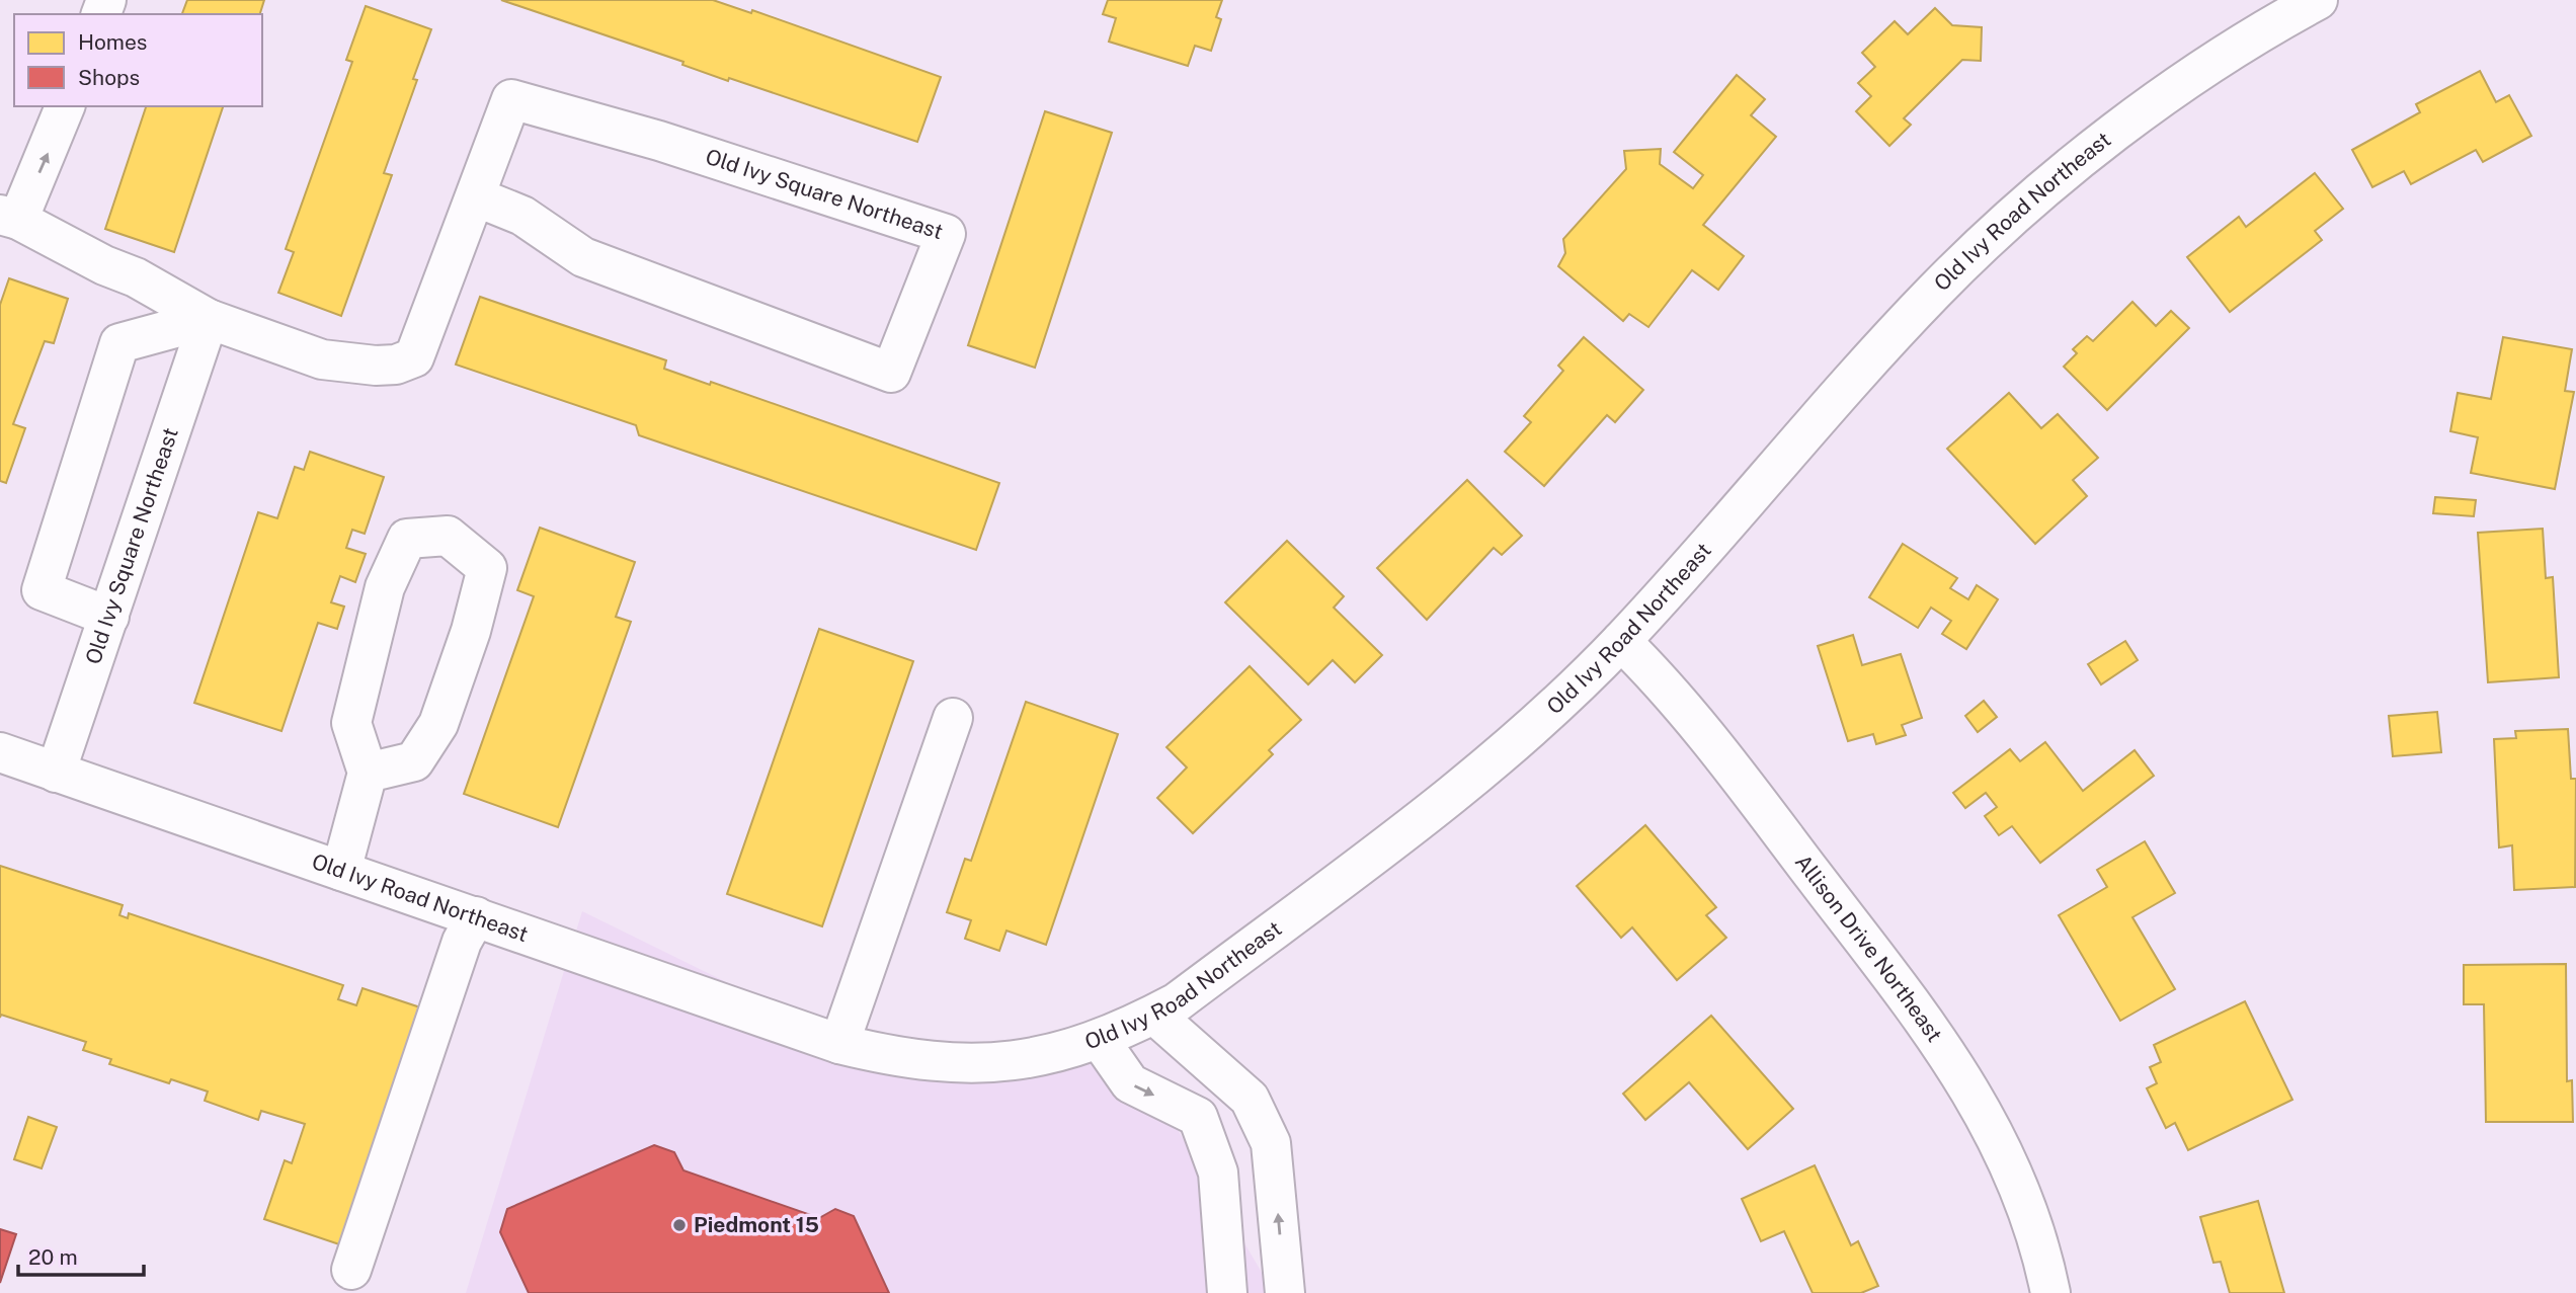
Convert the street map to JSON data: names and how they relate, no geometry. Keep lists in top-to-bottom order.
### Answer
{
  "streets": {
    "street": ["Old Ivy Square Northeast", "Old Ivy Road Northeast", "Allison Drive Northeast"]
  },
  "crossings": [
    ["Old Ivy Square Northeast", "Old Ivy Road Northeast"],
    ["Old Ivy Road Northeast", "Allison Drive Northeast"]
  ],
  "places": ["Piedmont 15"],
  "legend": ["Homes", "Shops"],
  "scale_bar": "20 m"
}
